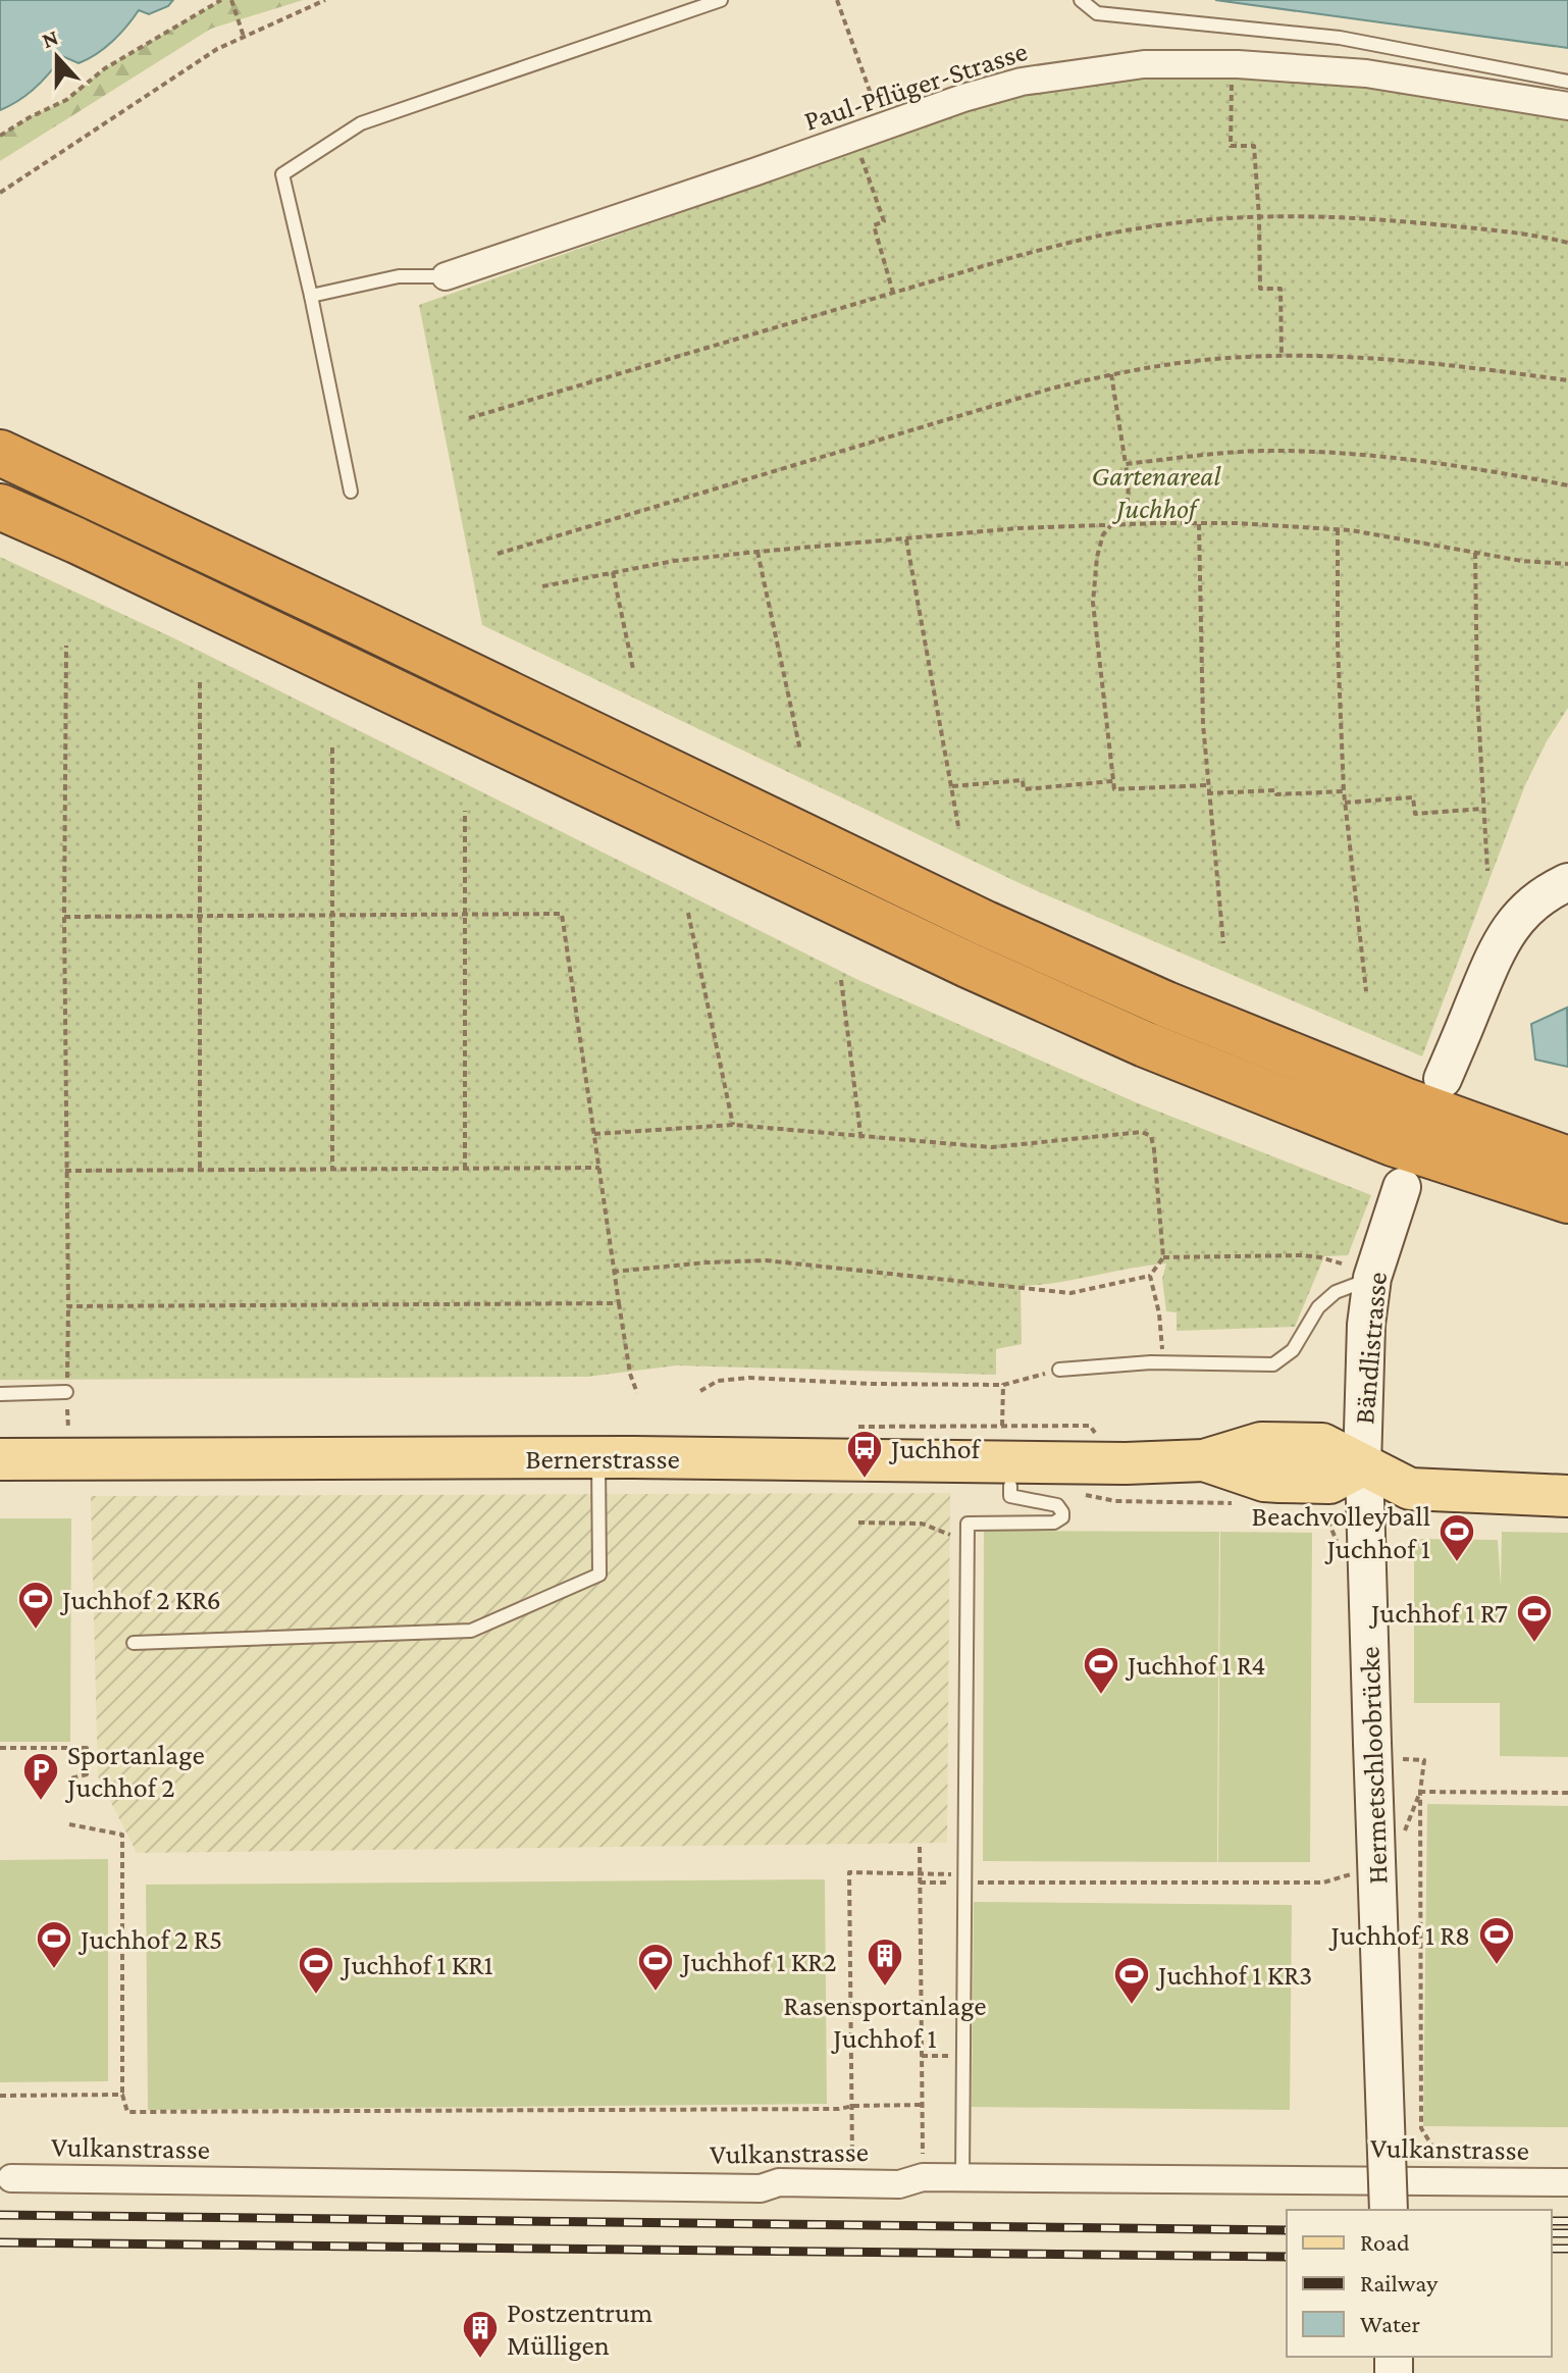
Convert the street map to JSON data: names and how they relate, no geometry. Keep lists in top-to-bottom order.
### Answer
{
  "streets": {
    "main road": ["Bändlistrasse", "Bernerstrasse", "Hermetschloobrücke"],
    "street": ["Paul-Pflüger-Strasse", "Vulkanstrasse"]
  },
  "crossings": [
    ["Bändlistrasse", "Bernerstrasse"],
    ["Bändlistrasse", "Hermetschloobrücke"],
    ["Bernerstrasse", "Hermetschloobrücke"]
  ],
  "parks": ["Gartenareal Juchhof"],
  "places": {
    "bus stop": ["Juchhof"],
    "sports": [
      "Beachvolleyball Juchhof 1",
      "Juchhof 2 KR6",
      "Juchhof 1 R7",
      "Juchhof 1 R4",
      "Juchhof 1 R8",
      "Juchhof 2 R5",
      "Juchhof 1 KR2",
      "Juchhof 1 KR1",
      "Juchhof 1 KR3"
    ],
    "parking": ["Sportanlage Juchhof 2"],
    "building": ["Rasensportanlage Juchhof 1", "Postzentrum Mülligen"]
  },
  "legend": ["Road", "Railway", "Water"],
  "north": "top"
}
